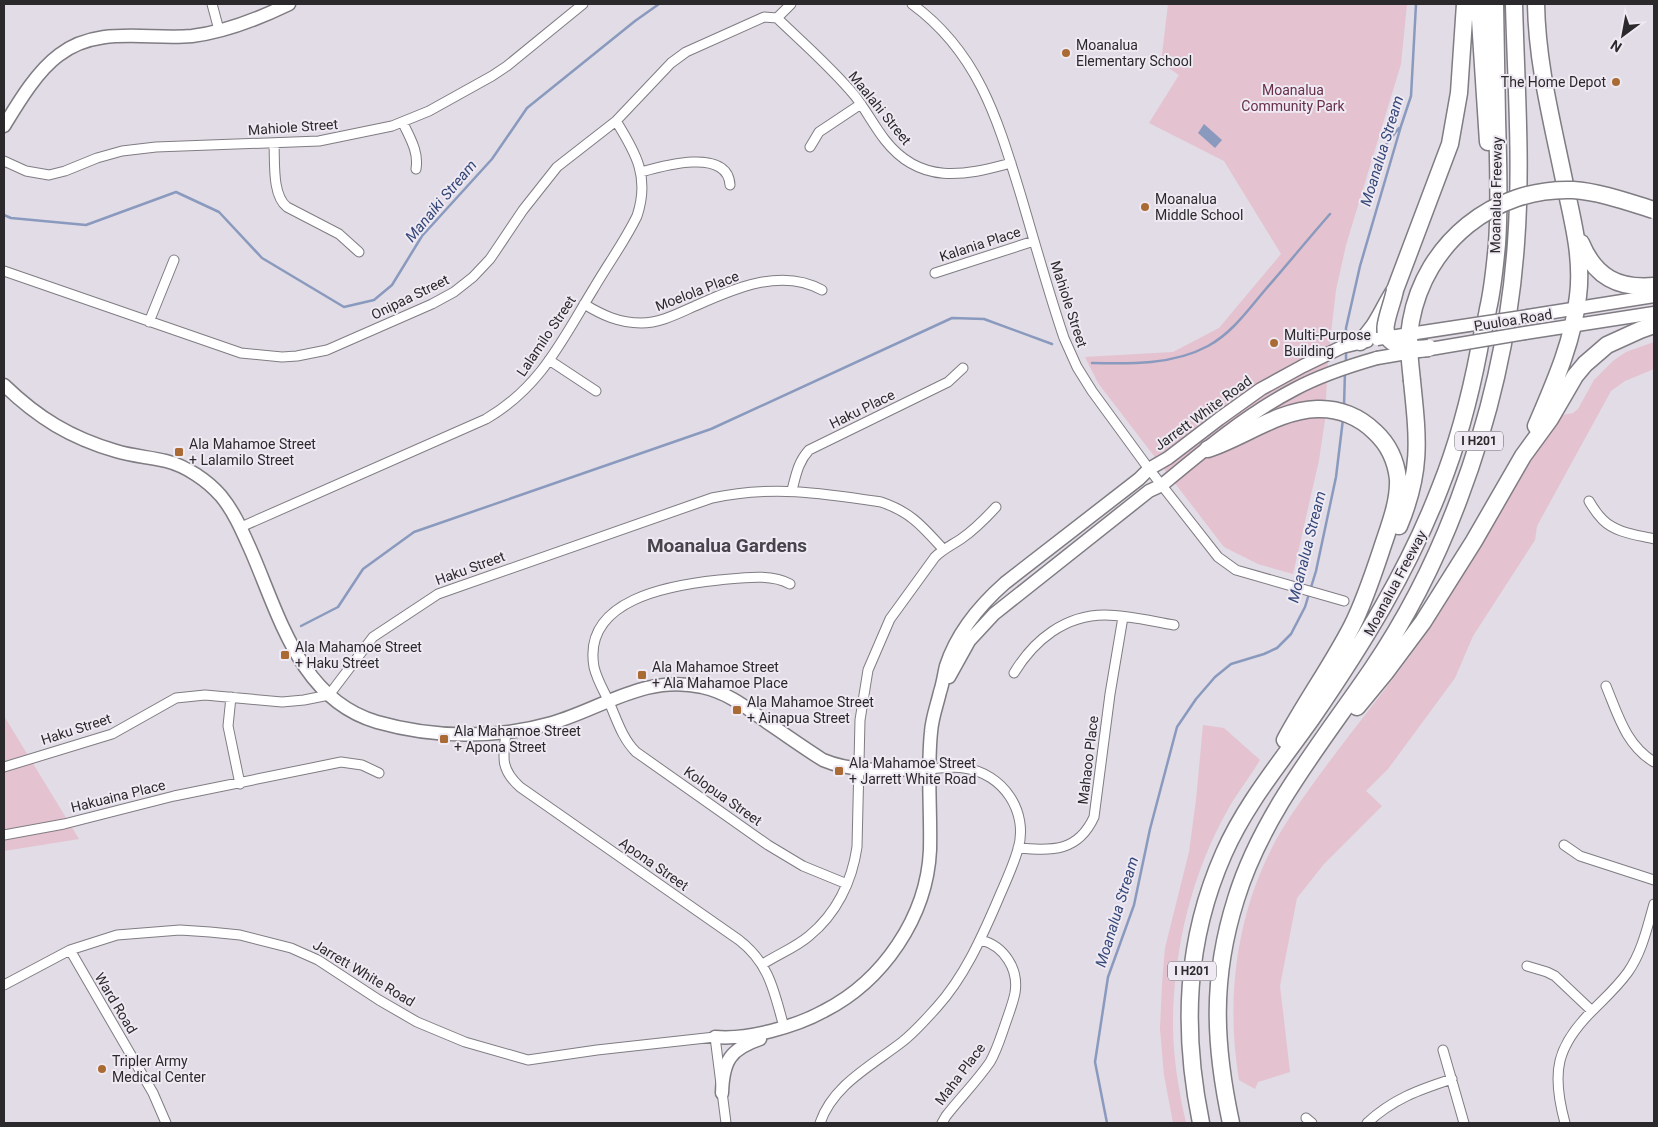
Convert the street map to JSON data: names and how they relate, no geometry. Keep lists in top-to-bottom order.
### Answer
{
  "streets": {
    "highway": ["Moanalua Freeway", "I H201"],
    "street": [
      "Maalahi Street",
      "Mahiole Street",
      "Kalania Place",
      "Moelola Place",
      "Onipaa Street",
      "Puuloa Road",
      "Lalamilo Street",
      "Haku Place",
      "Jarrett White Road",
      "Haku Street",
      "Mahaoo Place",
      "Hakuaina Place",
      "Kolopua Street",
      "Apona Street",
      "Ward Road",
      "Maha Place"
    ]
  },
  "crossings": [
    ["Maalahi Street", "Mahiole Street"],
    ["Maalahi Street", "Onipaa Street"],
    ["Mahiole Street", "Kalania Place"],
    ["Mahiole Street", "Jarrett White Road"],
    ["Moelola Place", "Lalamilo Street"],
    ["Onipaa Street", "Lalamilo Street"],
    ["Puuloa Road", "Jarrett White Road"],
    ["Haku Place", "Haku Street"],
    ["Jarrett White Road", "Apona Street"],
    ["Jarrett White Road", "Ward Road"]
  ],
  "districts": ["Moanalua Gardens"],
  "water": ["Moanalua Stream", "Manaiki Stream"],
  "parks": ["Moanalua Community Park"],
  "places": {
    "other": [
      "Moanalua Elementary School",
      "The Home Depot",
      "Moanalua Middle School",
      "Multi-Purpose Building",
      "Tripler Army Medical Center"
    ],
    "transit": [
      "Ala Mahamoe Street + Lalamilo Street",
      "Ala Mahamoe Street + Haku Street",
      "Ala Mahamoe Street + Ala Mahamoe Place",
      "Ala Mahamoe Street + Ainapua Street",
      "Ala Mahamoe Street + Apona Street",
      "Ala Mahamoe Street + Jarrett White Road"
    ]
  },
  "north": "bottom left"
}
